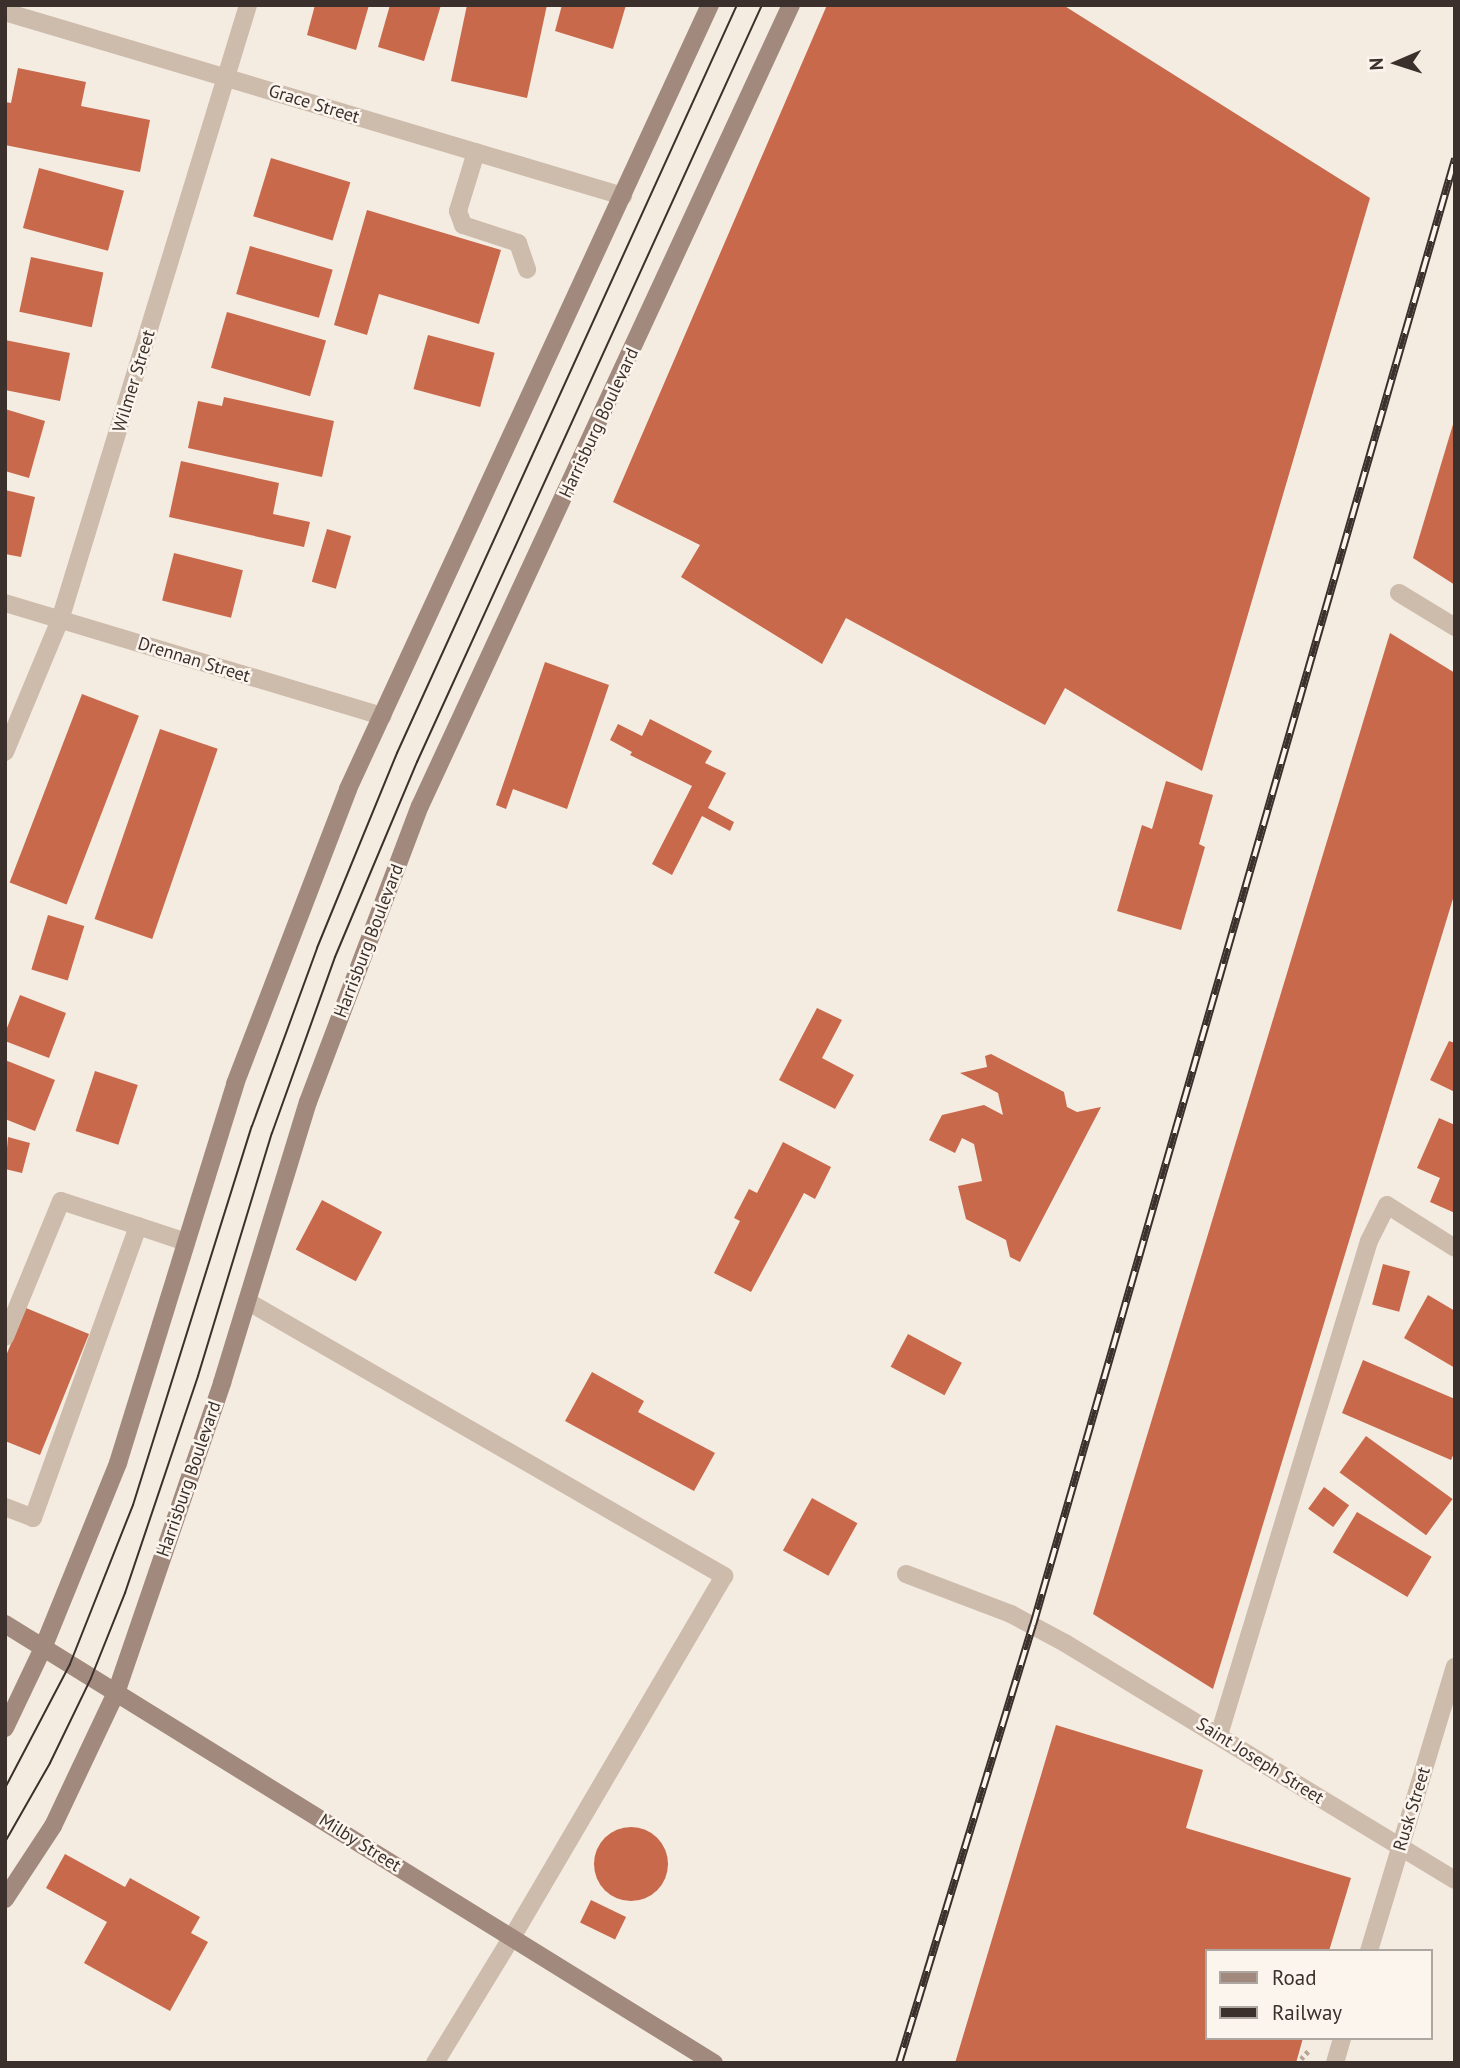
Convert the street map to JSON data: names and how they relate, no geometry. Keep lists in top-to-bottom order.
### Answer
{
  "streets": {
    "main road": ["Harrisburg Boulevard", "Milby Street"],
    "street": [
      "Grace Street",
      "Wilmer Street",
      "Drennan Street",
      "Saint Joseph Street",
      "Rusk Street"
    ]
  },
  "crossings": [
    ["Grace Street", "Wilmer Street"],
    ["Wilmer Street", "Drennan Street"],
    ["Harrisburg Boulevard", "Milby Street"],
    ["Saint Joseph Street", "Rusk Street"]
  ],
  "legend": ["Road", "Railway"],
  "north": "left"
}
